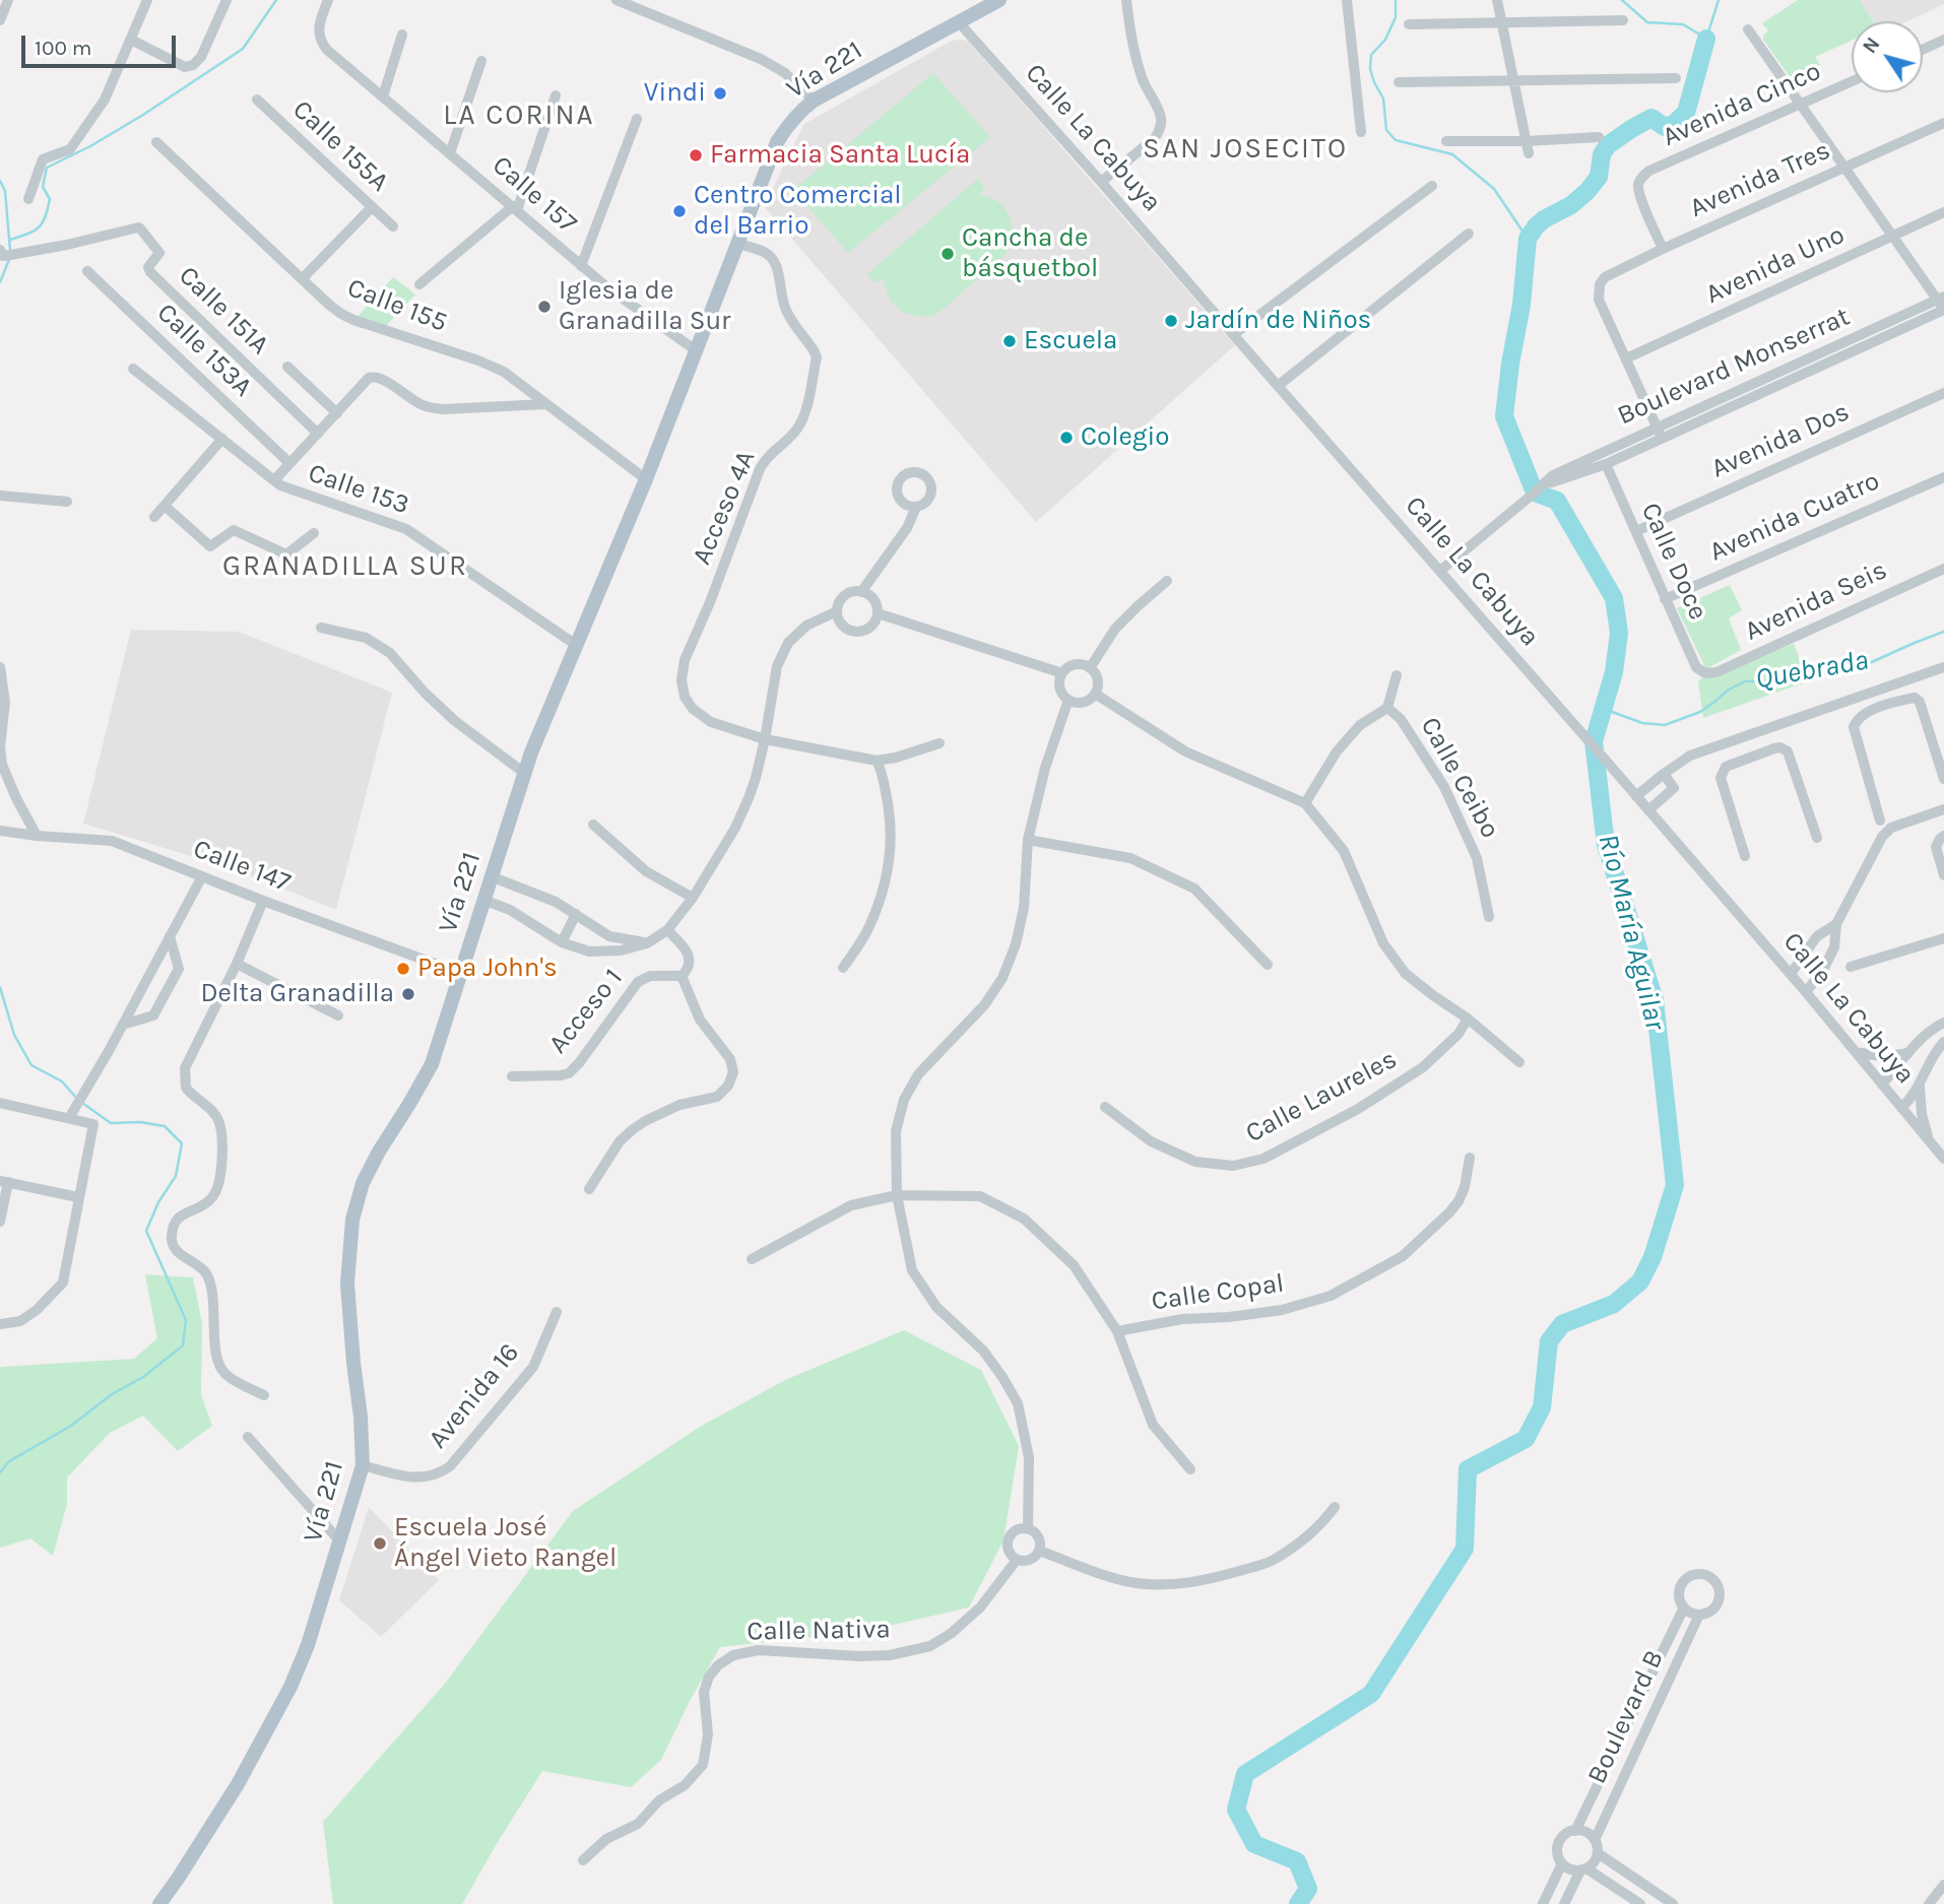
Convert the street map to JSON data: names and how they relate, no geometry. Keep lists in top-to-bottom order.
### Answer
{
  "streets": {
    "main road": ["Vía 221"],
    "street": [
      "Avenida Cinco",
      "Calle La Cabuya",
      "Calle 155A",
      "Avenida Tres",
      "Calle 157",
      "Avenida Uno",
      "Calle 155",
      "Calle 151A",
      "Calle 153A",
      "Boulevard Monserrat",
      "Avenida Dos",
      "Calle 153",
      "Acceso 4A",
      "Avenida Cuatro",
      "Calle Doce",
      "Avenida Seis",
      "Calle Ceibo",
      "Calle 147",
      "Acceso 1",
      "Calle Laureles",
      "Calle Copal",
      "Avenida 16",
      "Calle Nativa",
      "Boulevard B"
    ]
  },
  "crossings": [
    ["Vía 221", "Calle La Cabuya"],
    ["Vía 221", "Calle 157"],
    ["Vía 221", "Calle 155"],
    ["Vía 221", "Calle 153"],
    ["Vía 221", "Acceso 4A"],
    ["Vía 221", "Calle 147"],
    ["Vía 221", "Avenida 16"],
    ["Avenida Cinco", "Avenida Tres"],
    ["Calle La Cabuya", "Boulevard Monserrat"],
    ["Avenida Tres", "Avenida Uno"],
    ["Boulevard Monserrat", "Calle Doce"],
    ["Avenida Dos", "Calle Doce"],
    ["Avenida Cuatro", "Calle Doce"],
    ["Calle Doce", "Avenida Seis"]
  ],
  "districts": ["LA CORINA", "SAN JOSECITO", "GRANADILLA SUR"],
  "water": ["Quebrada", "Río María Aguilar"],
  "places": [
    "Vindi",
    "Farmacia Santa Lucía",
    "Centro Comercial del Barrio",
    "Cancha de básquetbol",
    "Iglesia de Granadilla Sur",
    "Jardín de Niños",
    "Escuela",
    "Colegio",
    "Papa John's",
    "Delta Granadilla",
    "Escuela José Ángel Vieto Rangel"
  ],
  "scale_bar": "100 m",
  "north": "top left"
}
